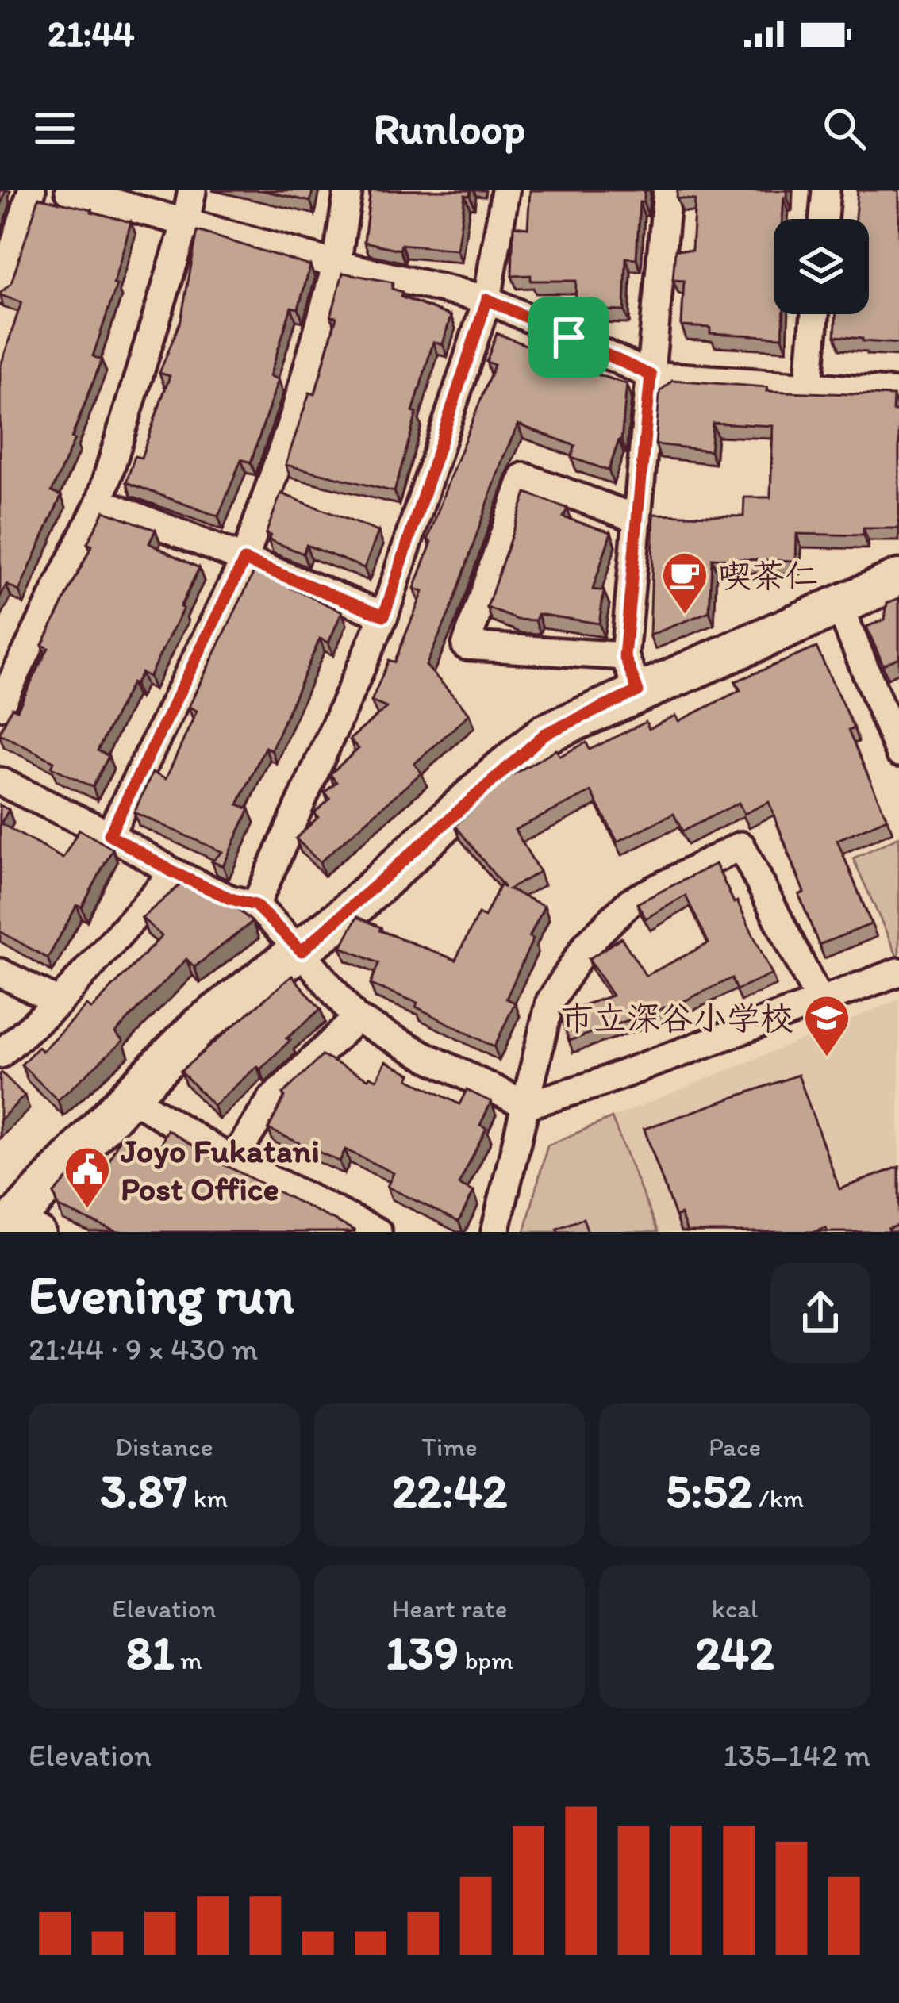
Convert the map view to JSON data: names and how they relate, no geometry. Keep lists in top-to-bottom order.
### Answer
{
  "places": {
    "cafe": ["喫茶仁"],
    "school or university": ["市立深谷小学校"],
    "public building": ["Joyo Fukatani Post Office"]
  },
  "page": {
    "status": "21:44",
    "header": "Runloop",
    "heading": ["Evening run", "21:44 · 9 × 430 m"],
    "stats": [
      ["Distance", "3.87 km"],
      ["Time", "22:42"],
      ["Pace", "5:52 /km"],
      ["Elevation", "81 m"],
      ["Heart rate", "139 bpm"],
      ["kcal", "242"]
    ],
    "chart": ["Elevation", "135–142 m"]
  }
}
